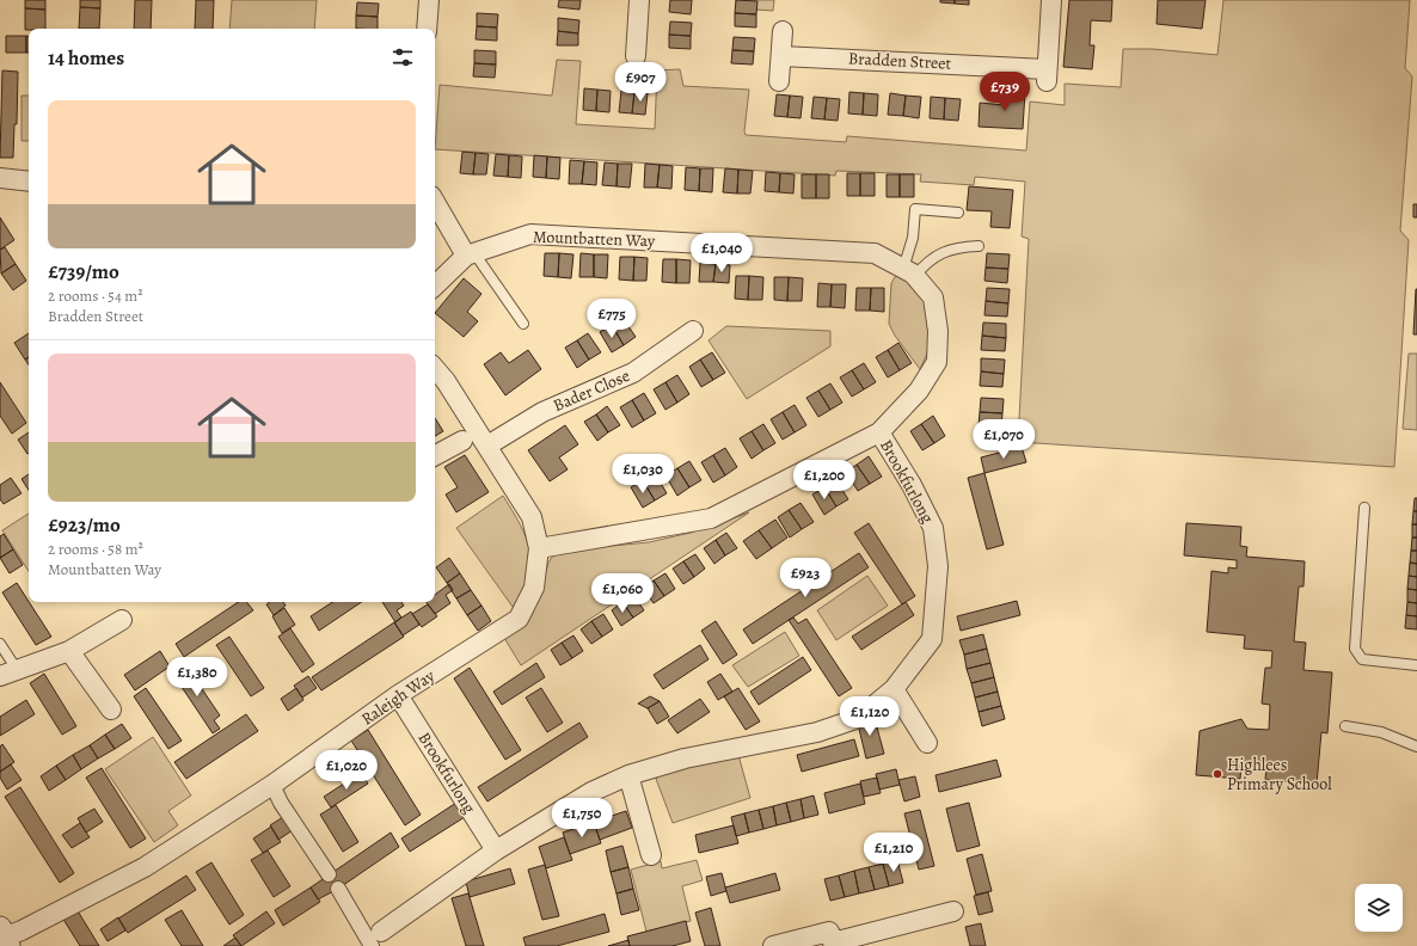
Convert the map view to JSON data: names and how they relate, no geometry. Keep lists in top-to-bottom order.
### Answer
{
  "streets": {
    "street": [
      "Bradden Street",
      "Mountbatten Way",
      "Bader Close",
      "Brookfurlong",
      "Raleigh Way"
    ]
  },
  "crossings": [
    ["Mountbatten Way", "Brookfurlong"],
    ["Mountbatten Way", "Raleigh Way"],
    ["Bader Close", "Raleigh Way"],
    ["Brookfurlong", "Raleigh Way"]
  ],
  "places": ["Highlees Primary School"],
  "page": {
    "heading": "14 homes",
    "price": [
      "£907",
      "£739",
      "£1,040",
      "£775",
      "£1,070",
      "£1,030",
      "£1,200",
      "£923",
      "£1,060",
      "£1,380",
      "£1,120",
      "£1,020",
      "£1,750",
      "£1,210"
    ],
    "list": [
      {
        "name": "£739/mo",
        "note": "2 rooms · 54 m² · Bradden Street"
      },
      {
        "name": "£923/mo",
        "note": "2 rooms · 58 m² · Mountbatten Way"
      }
    ]
  }
}
